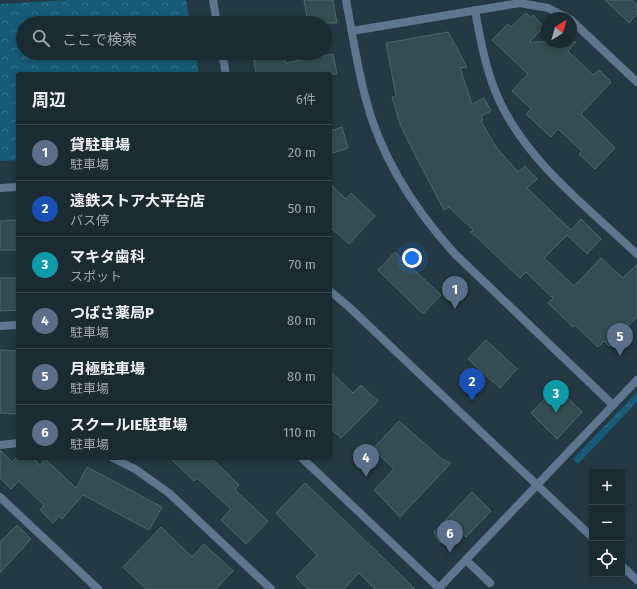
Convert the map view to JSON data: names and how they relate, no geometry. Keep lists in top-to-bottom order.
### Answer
{
  "north": "top right",
  "page": {
    "search": "ここで検索",
    "heading": ["周辺", "6件"],
    "list": [
      {
        "mark": "1",
        "name": "貸駐車場",
        "note": "駐車場",
        "value": "20 m"
      },
      {
        "mark": "2",
        "name": "遠鉄ストア大平台店",
        "note": "バス停",
        "value": "50 m"
      },
      {
        "mark": "3",
        "name": "マキタ歯科",
        "note": "スポット",
        "value": "70 m"
      },
      {
        "mark": "4",
        "name": "つばさ薬局P",
        "note": "駐車場",
        "value": "80 m"
      },
      {
        "mark": "5",
        "name": "月極駐車場",
        "note": "駐車場",
        "value": "80 m"
      },
      {
        "mark": "6",
        "name": "スクールIE駐車場",
        "note": "駐車場",
        "value": "110 m"
      }
    ],
    "pins": [
      "1",
      "5",
      "2",
      "3",
      "4",
      "6"
    ],
    "map_buttons": ["+", "−"]
  }
}
